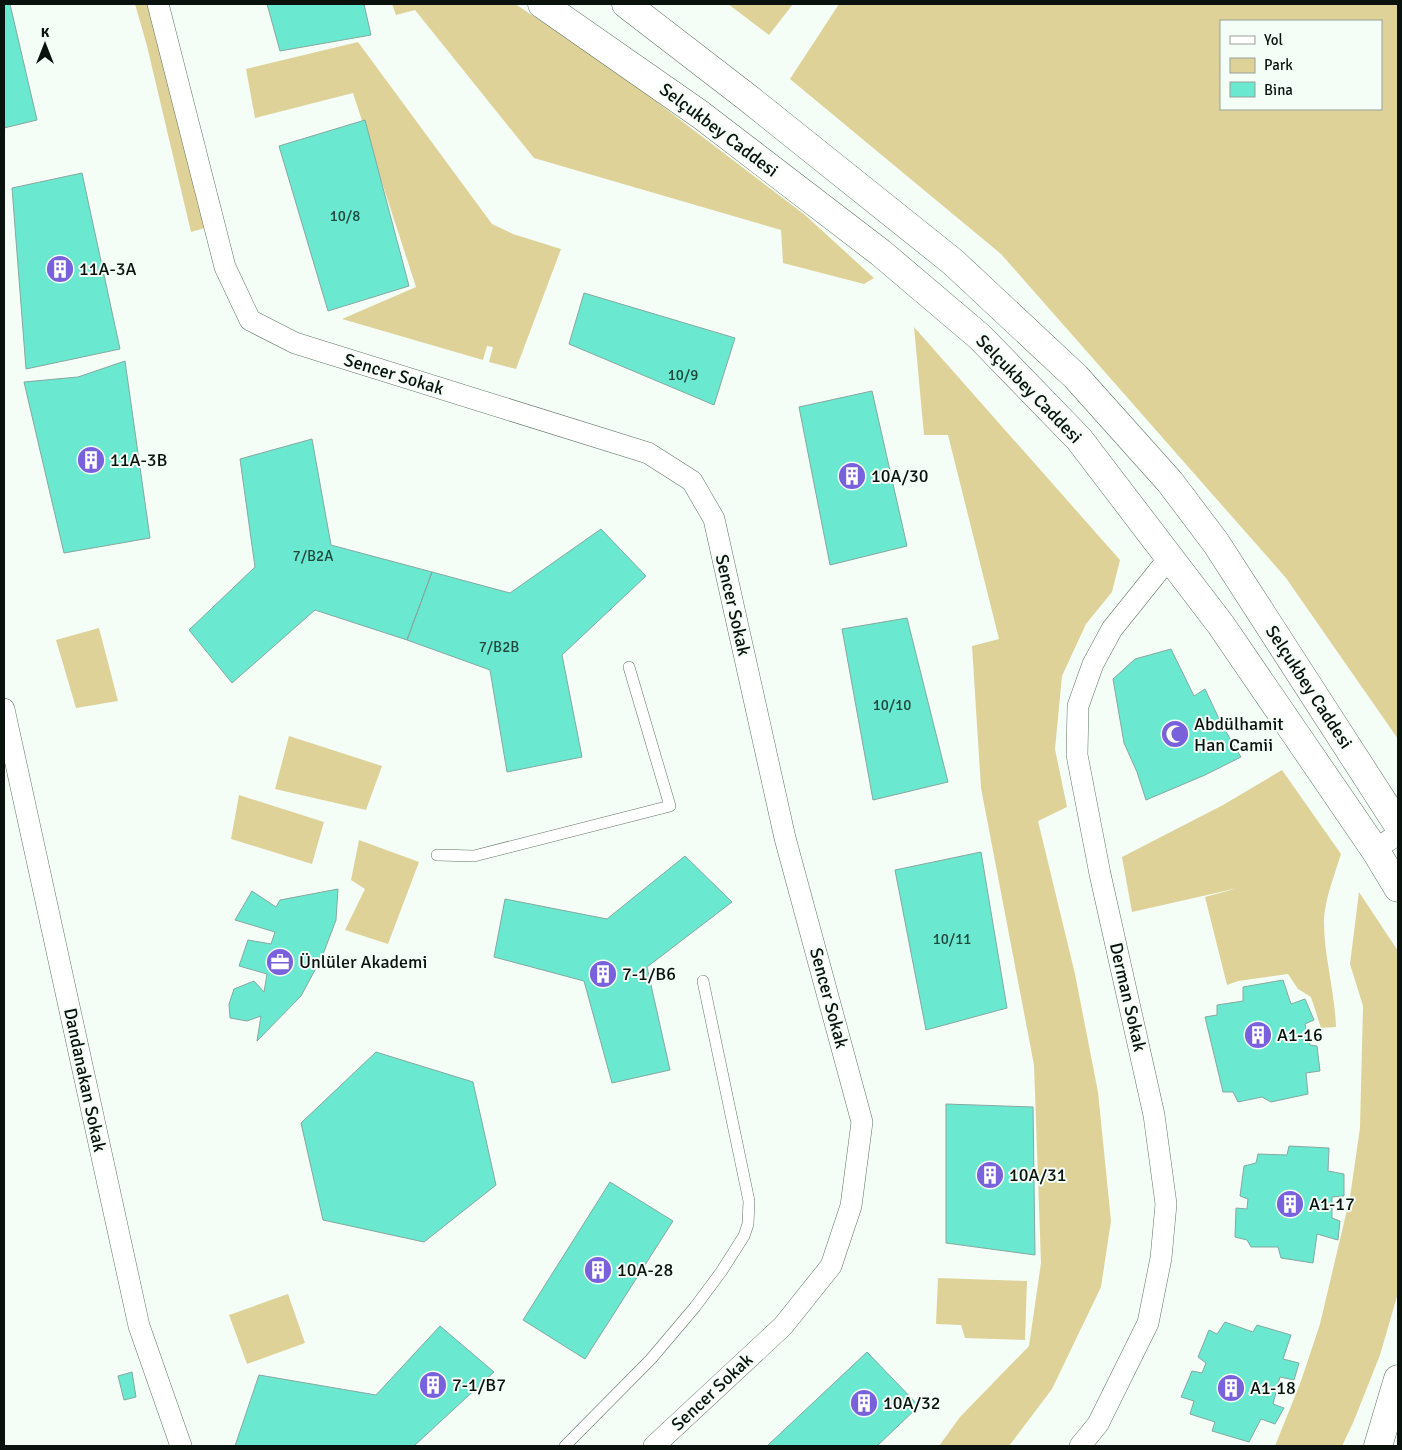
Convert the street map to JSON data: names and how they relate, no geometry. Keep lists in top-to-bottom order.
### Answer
{
  "streets": {
    "street": [
      "Selçukbey Caddesi",
      "Sencer Sokak",
      "Derman Sokak",
      "Dandanakan Sokak"
    ]
  },
  "crossings": [
    ["Selçukbey Caddesi", "Derman Sokak"]
  ],
  "places": {
    "building": [
      "11A-3A",
      "11A-3B",
      "10A/30",
      "7-1/B6",
      "A1-16",
      "10A/31",
      "A1-17",
      "10A-28",
      "7-1/B7",
      "A1-18",
      "10A/32"
    ],
    "mosque": ["Abdülhamit Han Camii"],
    "office": ["Ünlüler Akademi"]
  },
  "house_numbers": [
    "10/8",
    "10/9",
    "7/B2A",
    "7/B2B",
    "10/10",
    "10/11"
  ],
  "legend": ["Yol", "Park", "Bina"],
  "north": "top"
}
